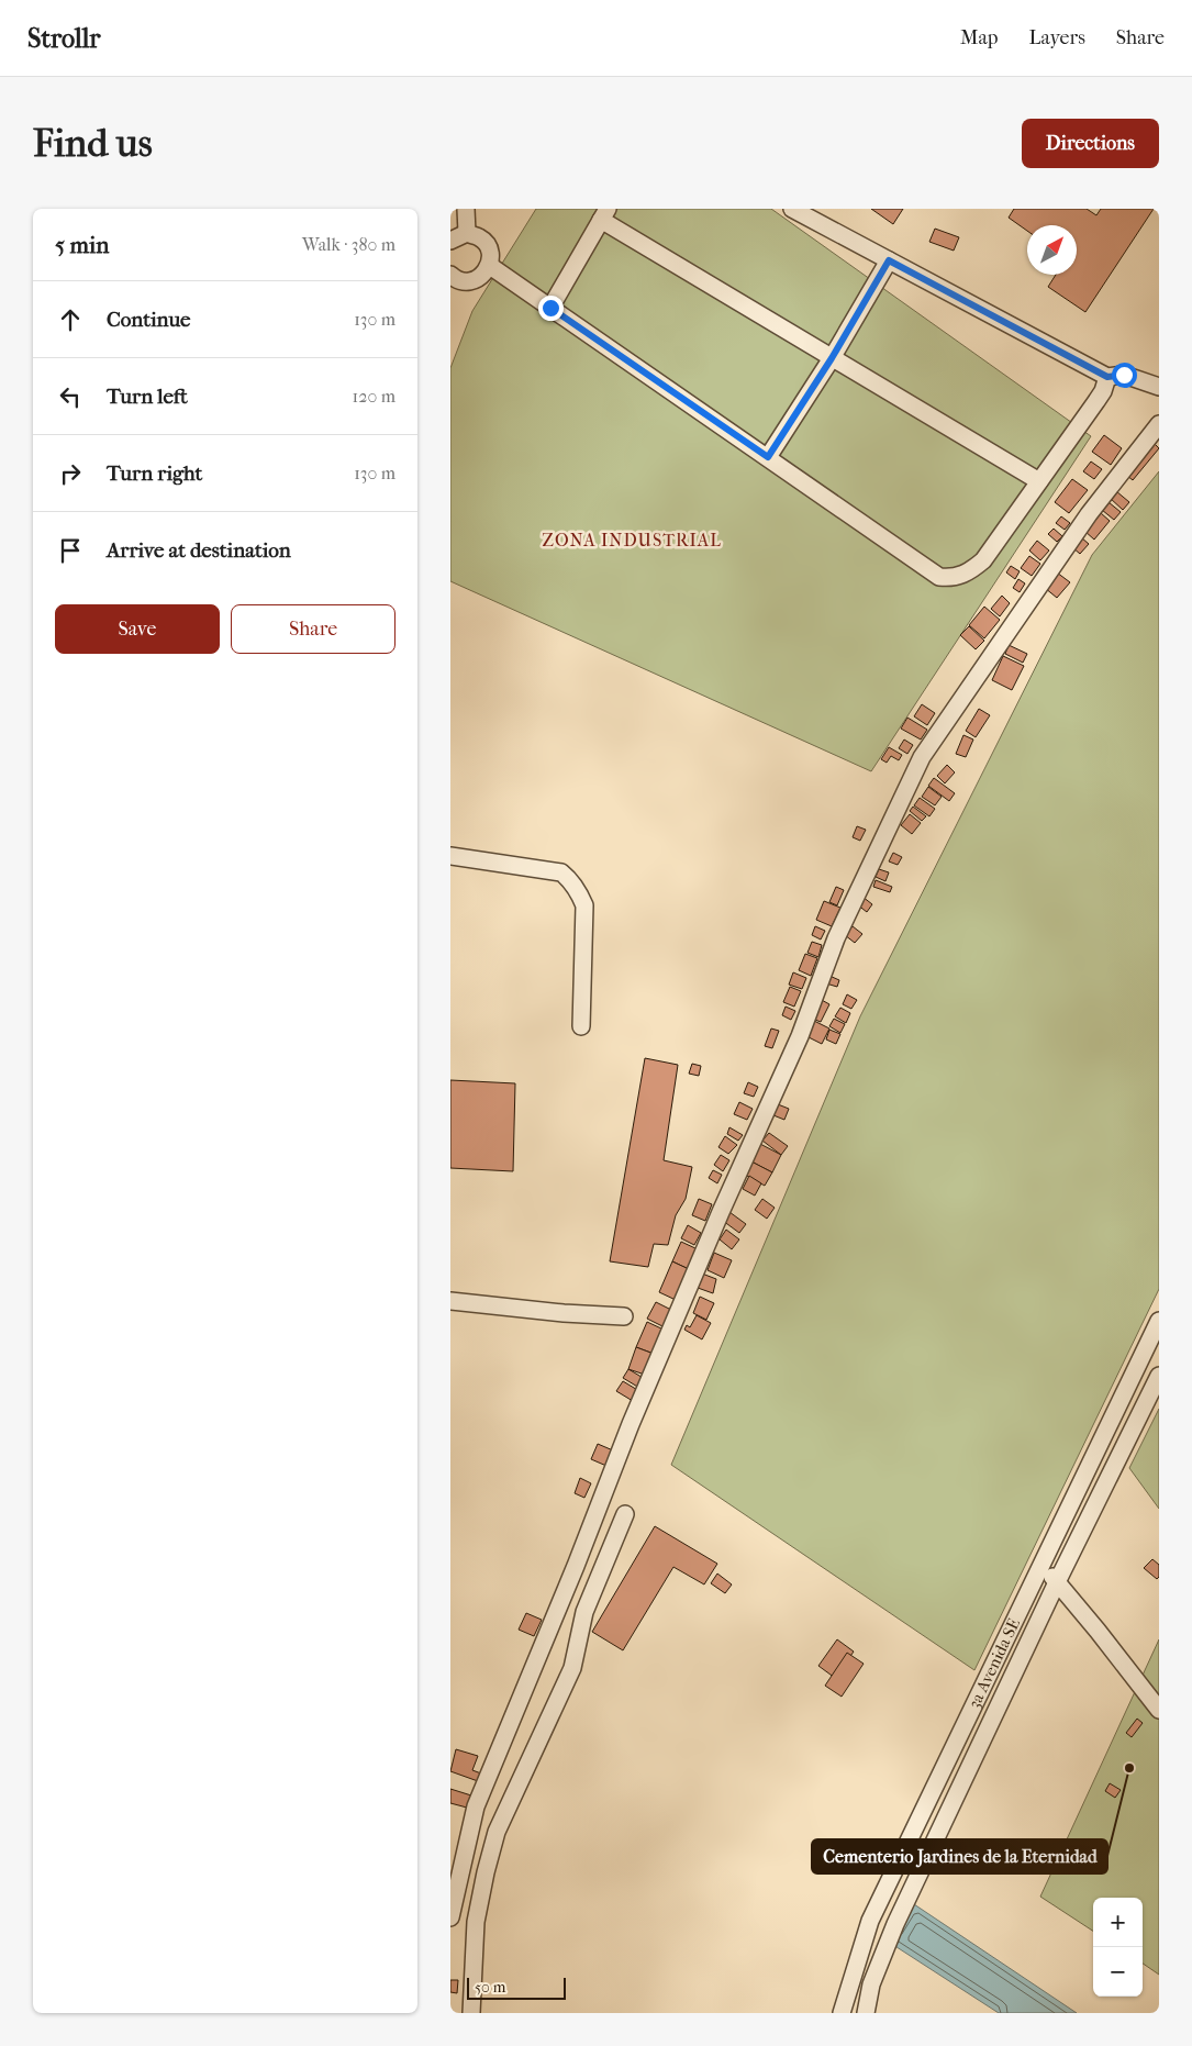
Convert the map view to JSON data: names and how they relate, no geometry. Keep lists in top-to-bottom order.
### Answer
{
  "streets": {
    "street": ["3a Avenida SE"]
  },
  "districts": ["ZONA INDUSTRIAL"],
  "places": ["Cementerio Jardines de la Eternidad"],
  "scale_bar": "50 m",
  "north": "top right",
  "page": {
    "header": "Strollr",
    "nav": ["Map", "Layers", "Share"],
    "buttons": [
      "Directions",
      ["Save", "Share"]
    ],
    "title": "Find us",
    "heading": ["5 min", "Walk · 380 m"],
    "list": [
      ["Continue", "130 m"],
      ["Turn left", "120 m"],
      ["Turn right", "130 m"],
      "Arrive at destination"
    ],
    "map_buttons": ["+", "−"],
    "scale": "50 m"
  }
}
